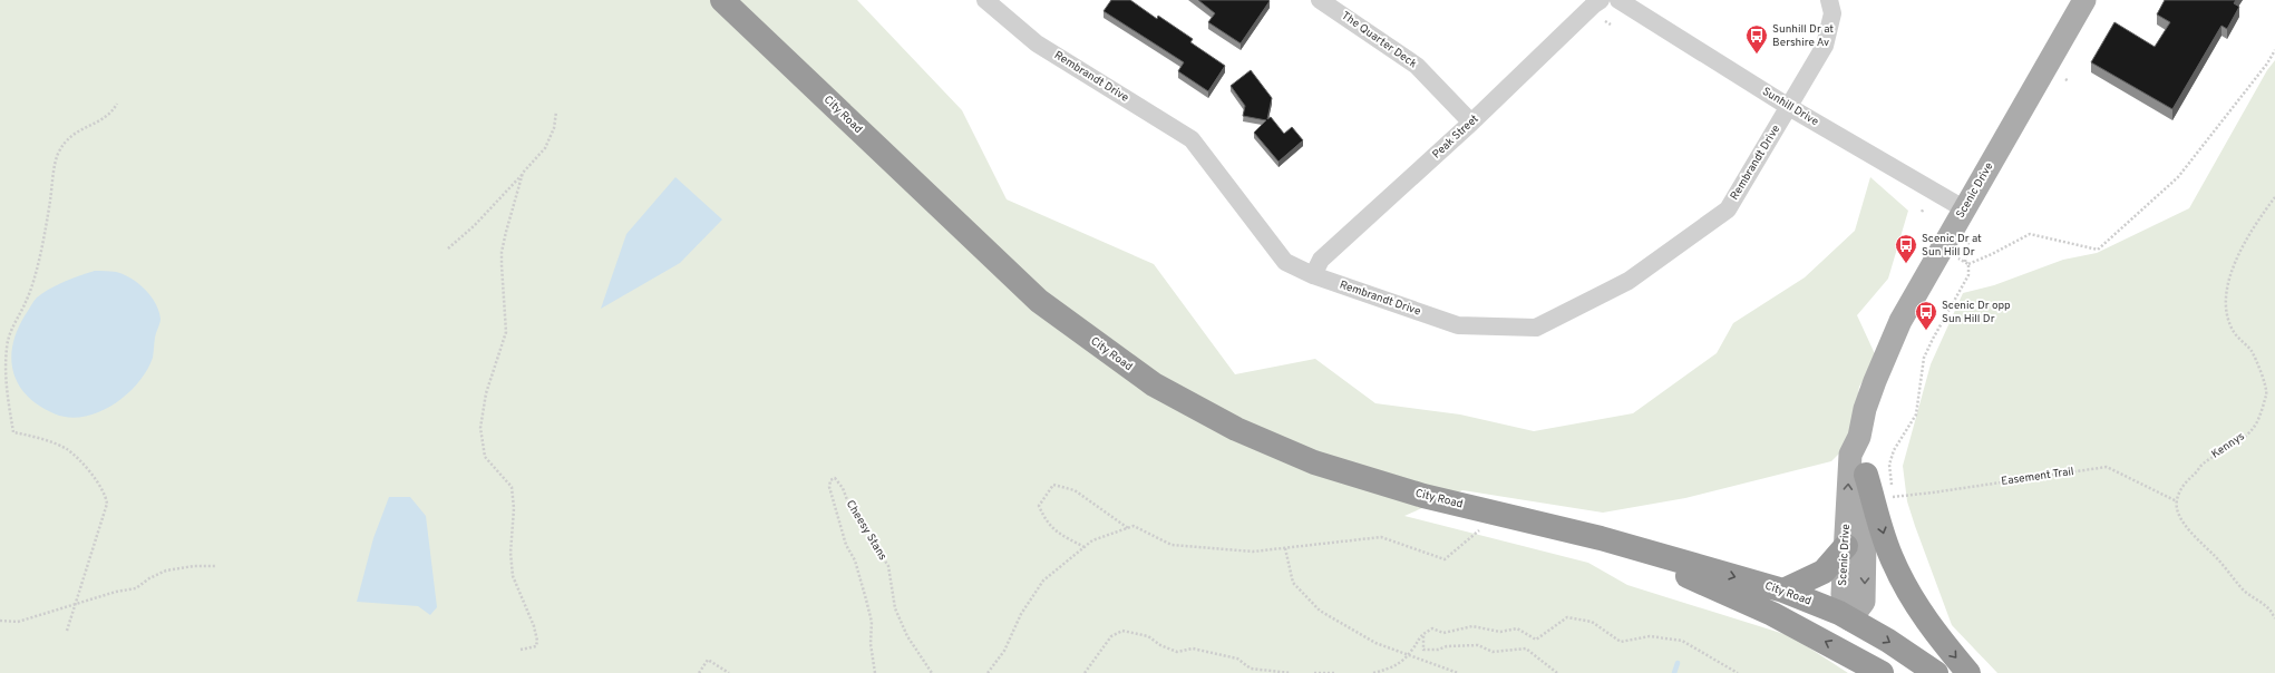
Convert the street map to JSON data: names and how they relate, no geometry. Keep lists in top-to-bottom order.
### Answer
{
  "streets": {
    "highway": ["City Road"],
    "main road": ["Scenic Drive"],
    "street": [
      "The Quarter Deck",
      "Rembrandt Drive",
      "Sunhill Drive",
      "Peak Street"
    ],
    "path": ["Kennys", "Easement Trail", "Cheesy Stans"]
  },
  "crossings": [
    ["The Quarter Deck", "Peak Street"],
    ["Rembrandt Drive", "Sunhill Drive"],
    ["Rembrandt Drive", "Peak Street"],
    ["Sunhill Drive", "Scenic Drive"],
    ["City Road", "Scenic Drive"],
    ["Kennys", "Easement Trail"]
  ],
  "places": {
    "bus stop": ["Sunhill Dr at Bershire Av", "Scenic Dr at Sun Hill Dr", "Scenic Dr opp Sun Hill Dr"]
  }
}
